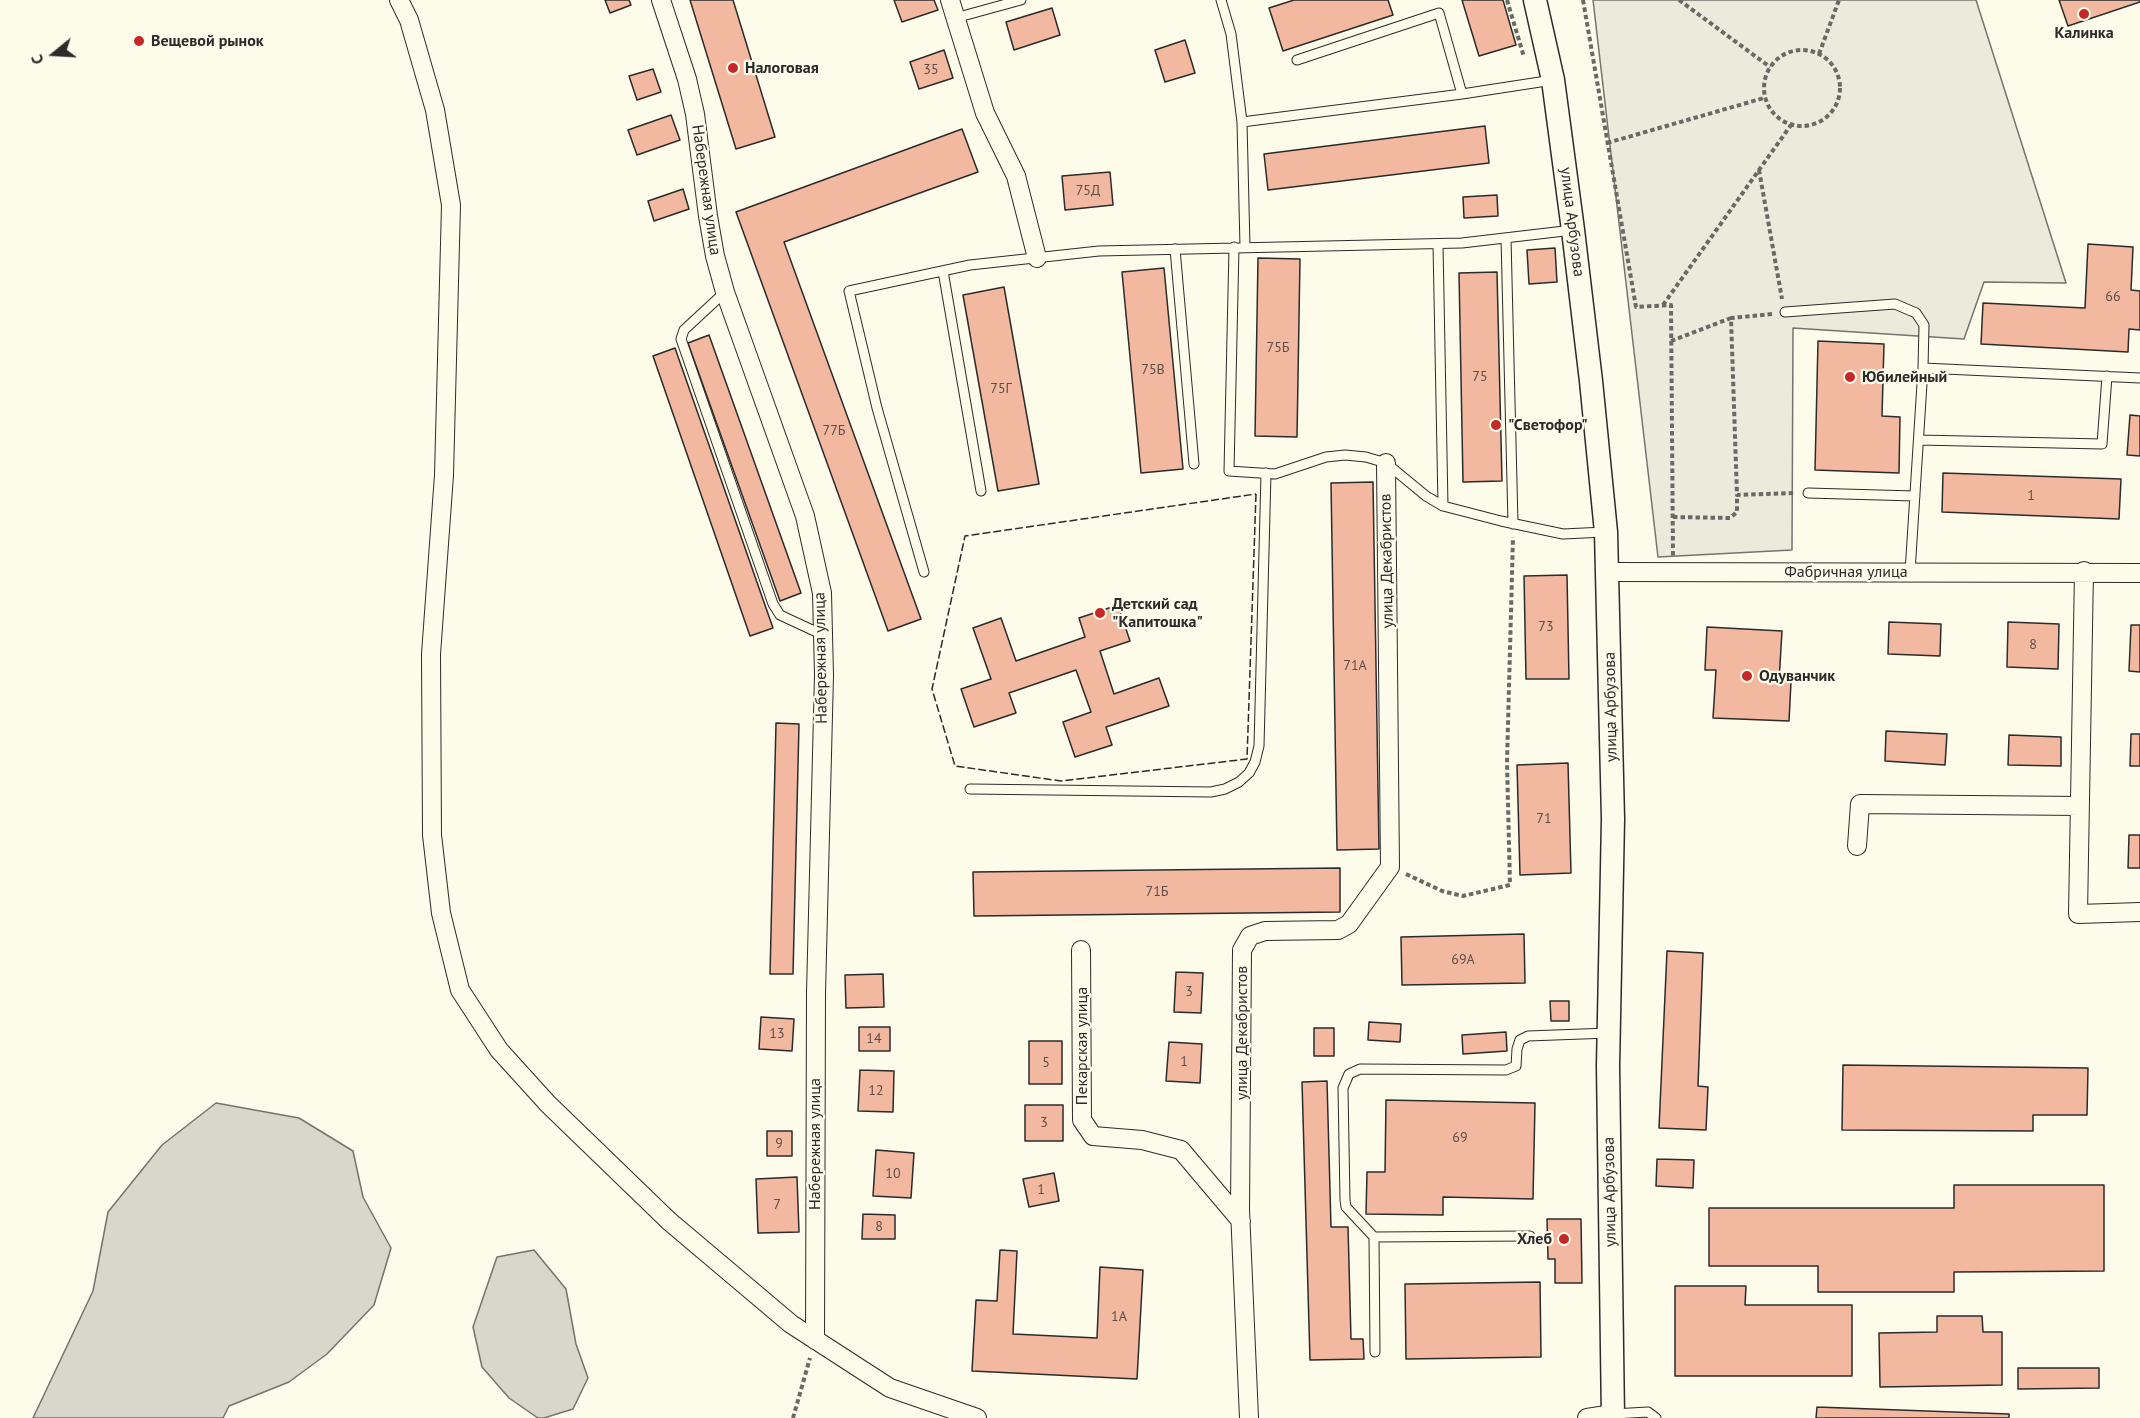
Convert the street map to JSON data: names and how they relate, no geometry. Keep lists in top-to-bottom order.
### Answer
{
  "streets": {
    "street": [
      "Набережная улица",
      "улица Арбузова",
      "улица Декабристов",
      "Фабричная улица",
      "Пекарская улица"
    ]
  },
  "crossings": [
    ["улица Арбузова", "Фабричная улица"],
    ["улица Декабристов", "Пекарская улица"]
  ],
  "places": [
    "Калинка",
    "Вещевой рынок",
    "Налоговая",
    "Юбилейный",
    "\"Светофор\"",
    "Детский сад \"Капитошка\"",
    "Одуванчик",
    "Хлеб"
  ],
  "house_numbers": [
    "35",
    "75Д",
    "66",
    "75Б",
    "75В",
    "75",
    "75Г",
    "77Б",
    "1",
    "73",
    "8",
    "71А",
    "71",
    "71Б",
    "69А",
    "3",
    "13",
    "14",
    "1",
    "5",
    "12",
    "3",
    "69",
    "9",
    "10",
    "1",
    "7",
    "8",
    "1А"
  ],
  "north": "left"
}
